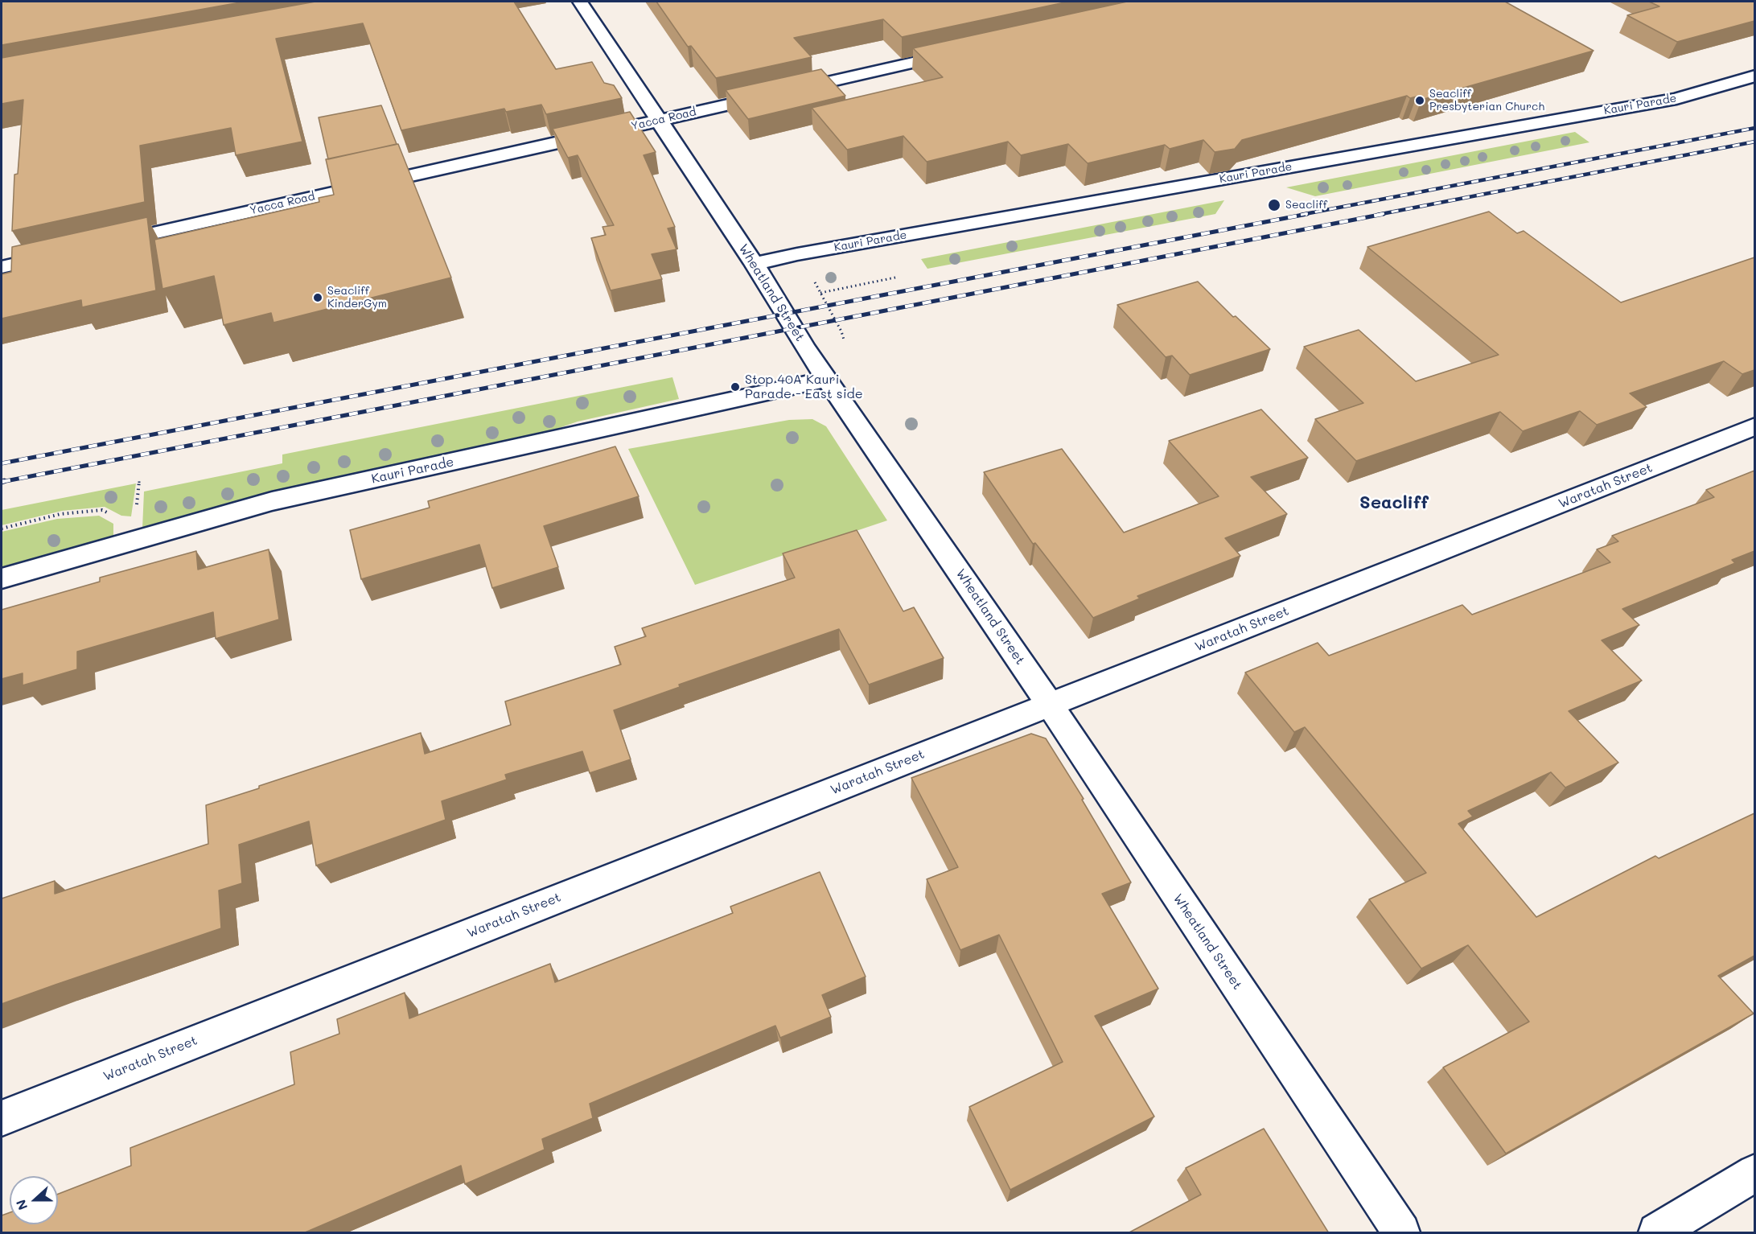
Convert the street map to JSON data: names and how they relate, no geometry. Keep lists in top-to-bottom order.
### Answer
{
  "streets": {
    "street": [
      "Kauri Parade",
      "Yacca Road",
      "Wheatland Street",
      "Waratah Street"
    ]
  },
  "crossings": [
    ["Kauri Parade", "Wheatland Street"],
    ["Yacca Road", "Wheatland Street"],
    ["Wheatland Street", "Waratah Street"]
  ],
  "districts": ["Seacliff"],
  "places": [
    "Seacliff Presbyterian Church",
    "Seacliff",
    "Seacliff KinderGym",
    "Stop 40A Kauri Parade - East side"
  ],
  "north": "left"
}
